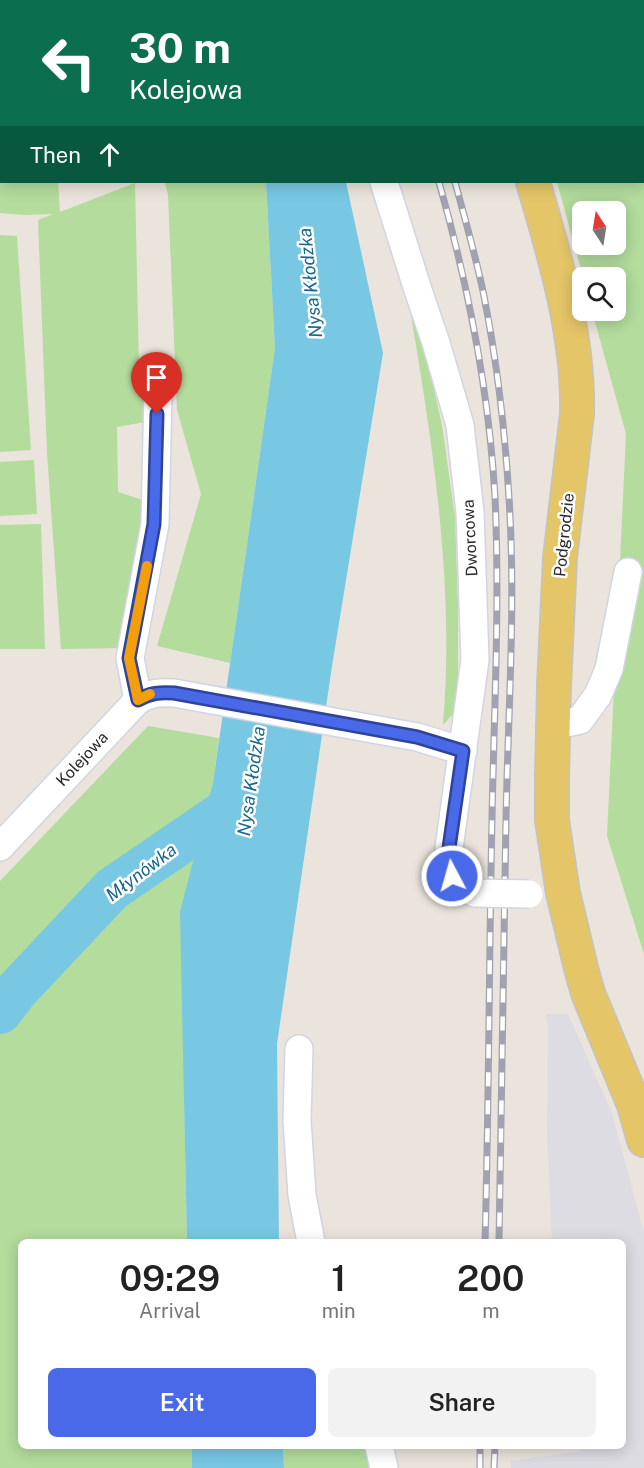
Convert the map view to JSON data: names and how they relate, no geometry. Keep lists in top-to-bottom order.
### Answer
{
  "streets": {
    "main road": ["Podgrodzie"],
    "street": ["Dworcowa", "Kolejowa"]
  },
  "crossings": [
    ["Podgrodzie", "Dworcowa"]
  ],
  "water": ["Nysa Kłodzka", "Młynówka"],
  "north": "top",
  "page": {
    "turn": ["30 m", "Kolejowa"],
    "then": "Then",
    "eta": [
      "09:29",
      "Arrival",
      "1",
      "min",
      "200",
      "m"
    ],
    "buttons": ["Exit", "Share"]
  }
}
